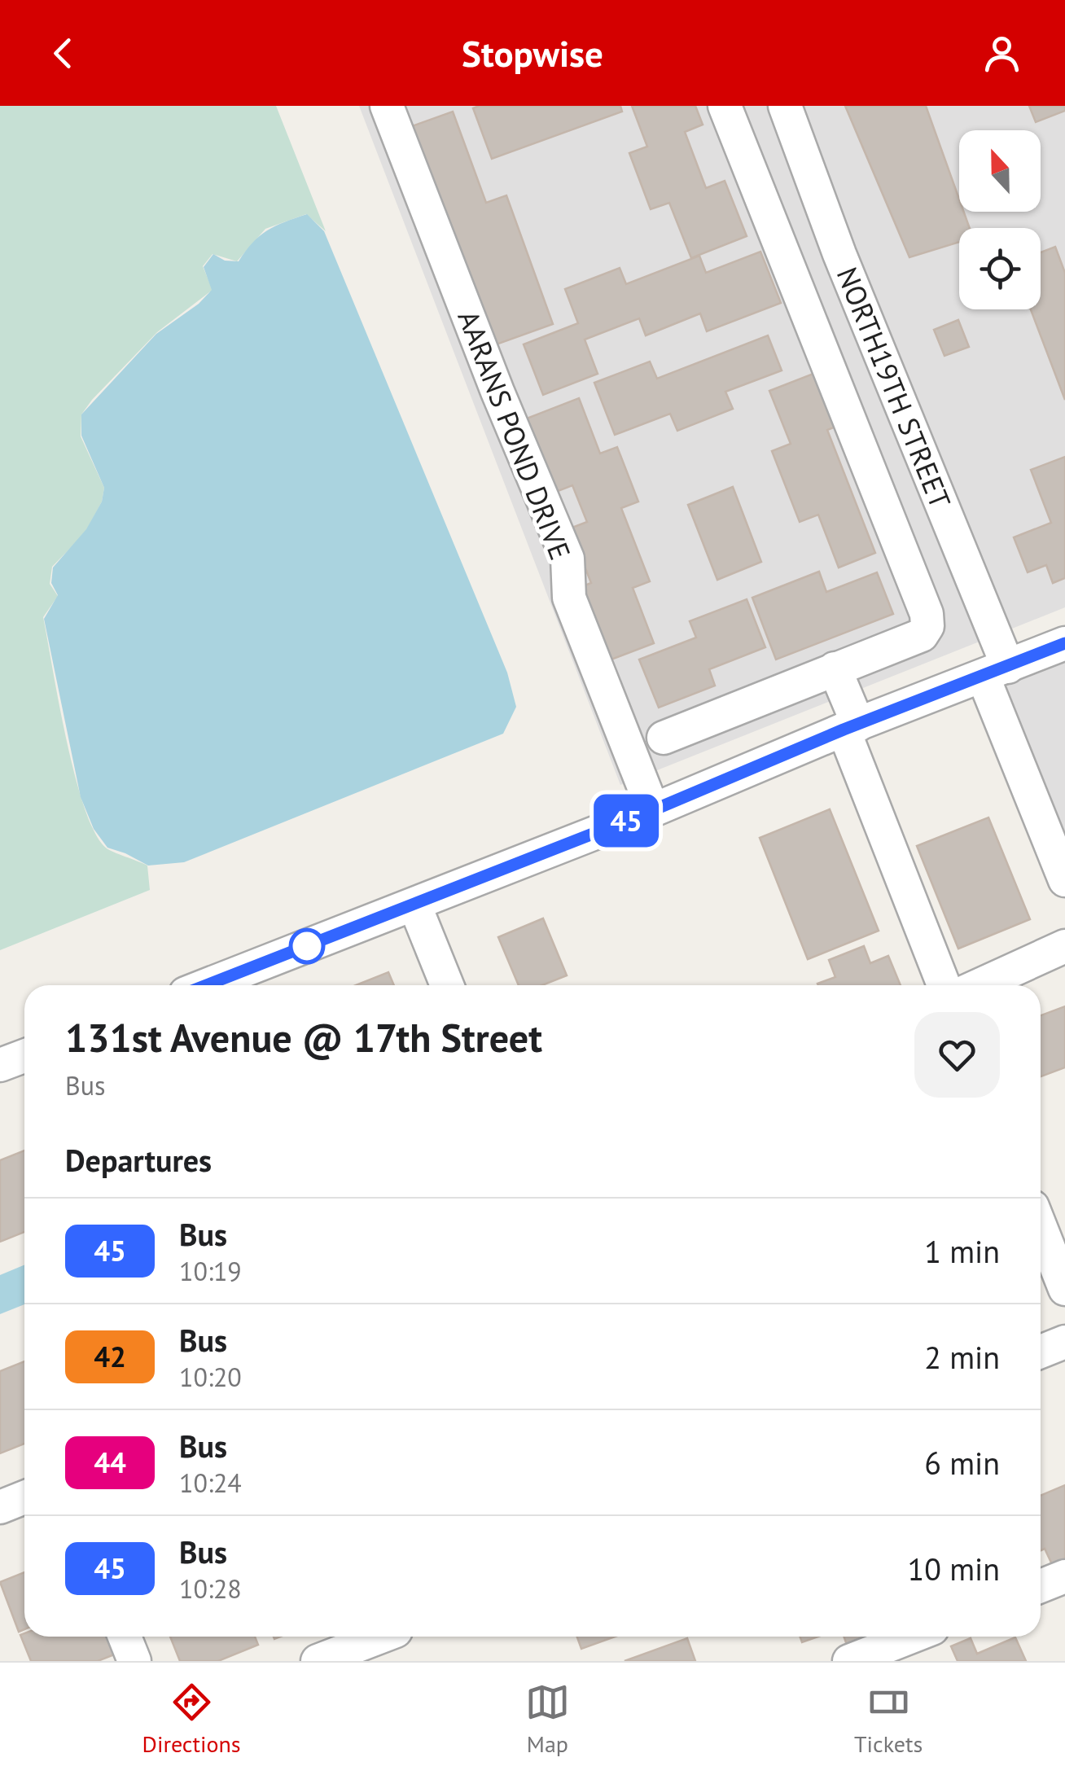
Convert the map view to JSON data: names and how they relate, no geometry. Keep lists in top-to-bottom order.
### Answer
{
  "streets": {
    "street": ["NORTH19TH STREET", "AARANS POND DRIVE"]
  },
  "lines": ["bus line 45"],
  "north": "top",
  "page": {
    "header": "Stopwise",
    "on_map": "45",
    "heading": [
      ["131st Avenue @ 17th Street", "Bus"],
      "Departures"
    ],
    "list": [
      {
        "mark": "45",
        "name": "Bus",
        "note": "10:19",
        "value": "1 min"
      },
      {
        "mark": "42",
        "name": "Bus",
        "note": "10:20",
        "value": "2 min"
      },
      {
        "mark": "44",
        "name": "Bus",
        "note": "10:24",
        "value": "6 min"
      },
      {
        "mark": "45",
        "name": "Bus",
        "note": "10:28",
        "value": "10 min"
      }
    ],
    "tabs": ["Directions", "Map", "Tickets"]
  }
}
